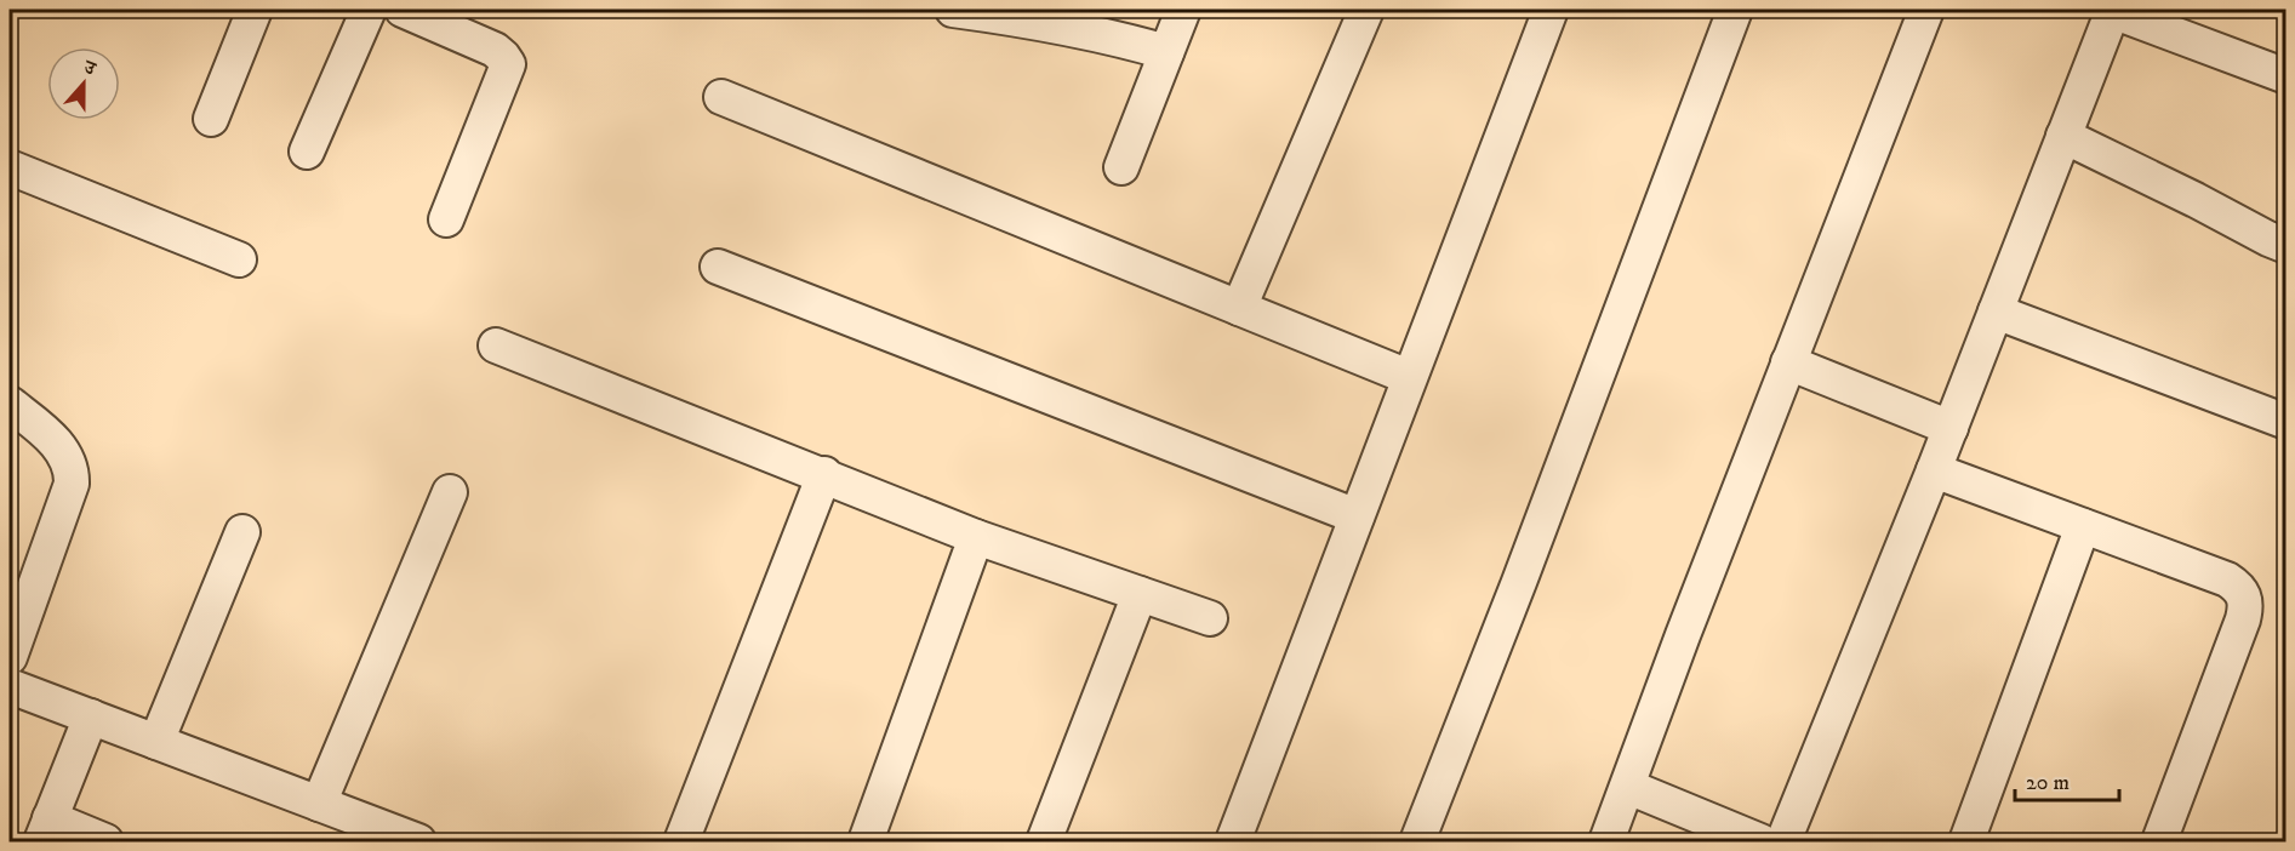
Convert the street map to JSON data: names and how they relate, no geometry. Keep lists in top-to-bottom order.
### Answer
{
  "scale_bar": "20 m",
  "north": "top"
}
